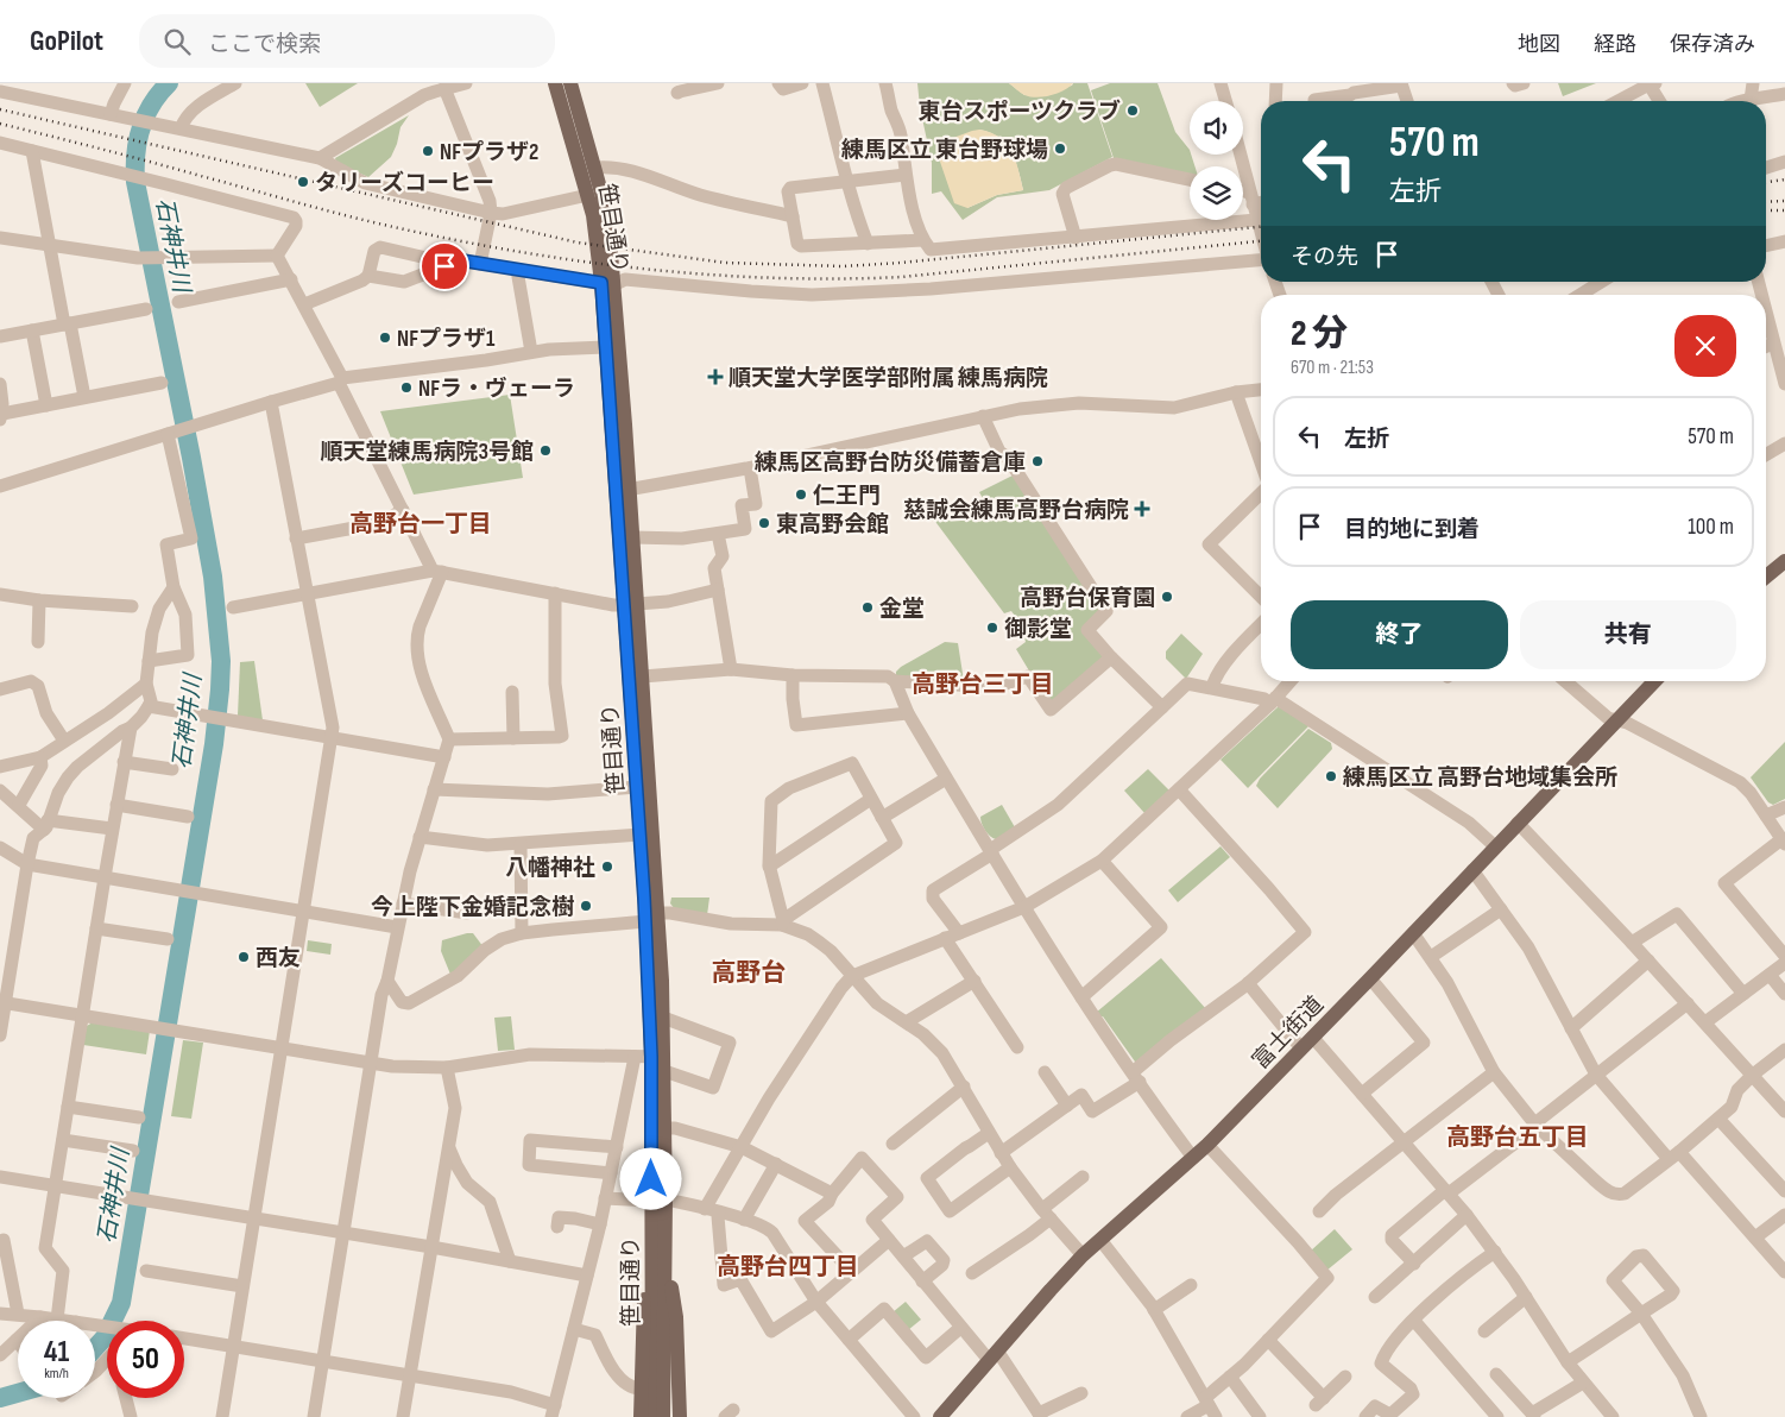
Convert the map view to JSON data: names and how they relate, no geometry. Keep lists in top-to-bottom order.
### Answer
{
  "streets": {
    "main road": ["笹目通り", "富士街道"]
  },
  "districts": [
    "高野台一丁目",
    "高野台三丁目",
    "高野台",
    "高野台五丁目",
    "高野台四丁目"
  ],
  "water": ["石神井川"],
  "places": {
    "other": [
      "東台スポーツクラブ",
      "練馬区立 東台野球場",
      "NFプラザ2",
      "タリーズコーヒー",
      "NFプラザ1",
      "NFラ・ヴェーラ",
      "順天堂練馬病院3号館",
      "練馬区高野台防災備蓄倉庫",
      "仁王門",
      "東高野会館",
      "高野台保育園",
      "金堂",
      "御影堂",
      "練馬区立 高野台地域集会所",
      "八幡神社",
      "今上陛下金婚記念樹",
      "西友"
    ],
    "health": ["順天堂大学医学部附属 練馬病院", "慈誠会練馬高野台病院"]
  },
  "page": {
    "header": "GoPilot",
    "search": "ここで検索",
    "nav": ["地図", "経路", "保存済み"],
    "turn": ["570 m", "左折"],
    "then": "その先",
    "heading": ["2 分", "670 m · 21:53"],
    "list": [
      {
        "name": "左折",
        "value": "570 m"
      },
      {
        "name": "目的地に到着",
        "value": "100 m"
      }
    ],
    "buttons": ["終了", "共有"],
    "speed": "41 km/h",
    "limit": "50"
  }
}
